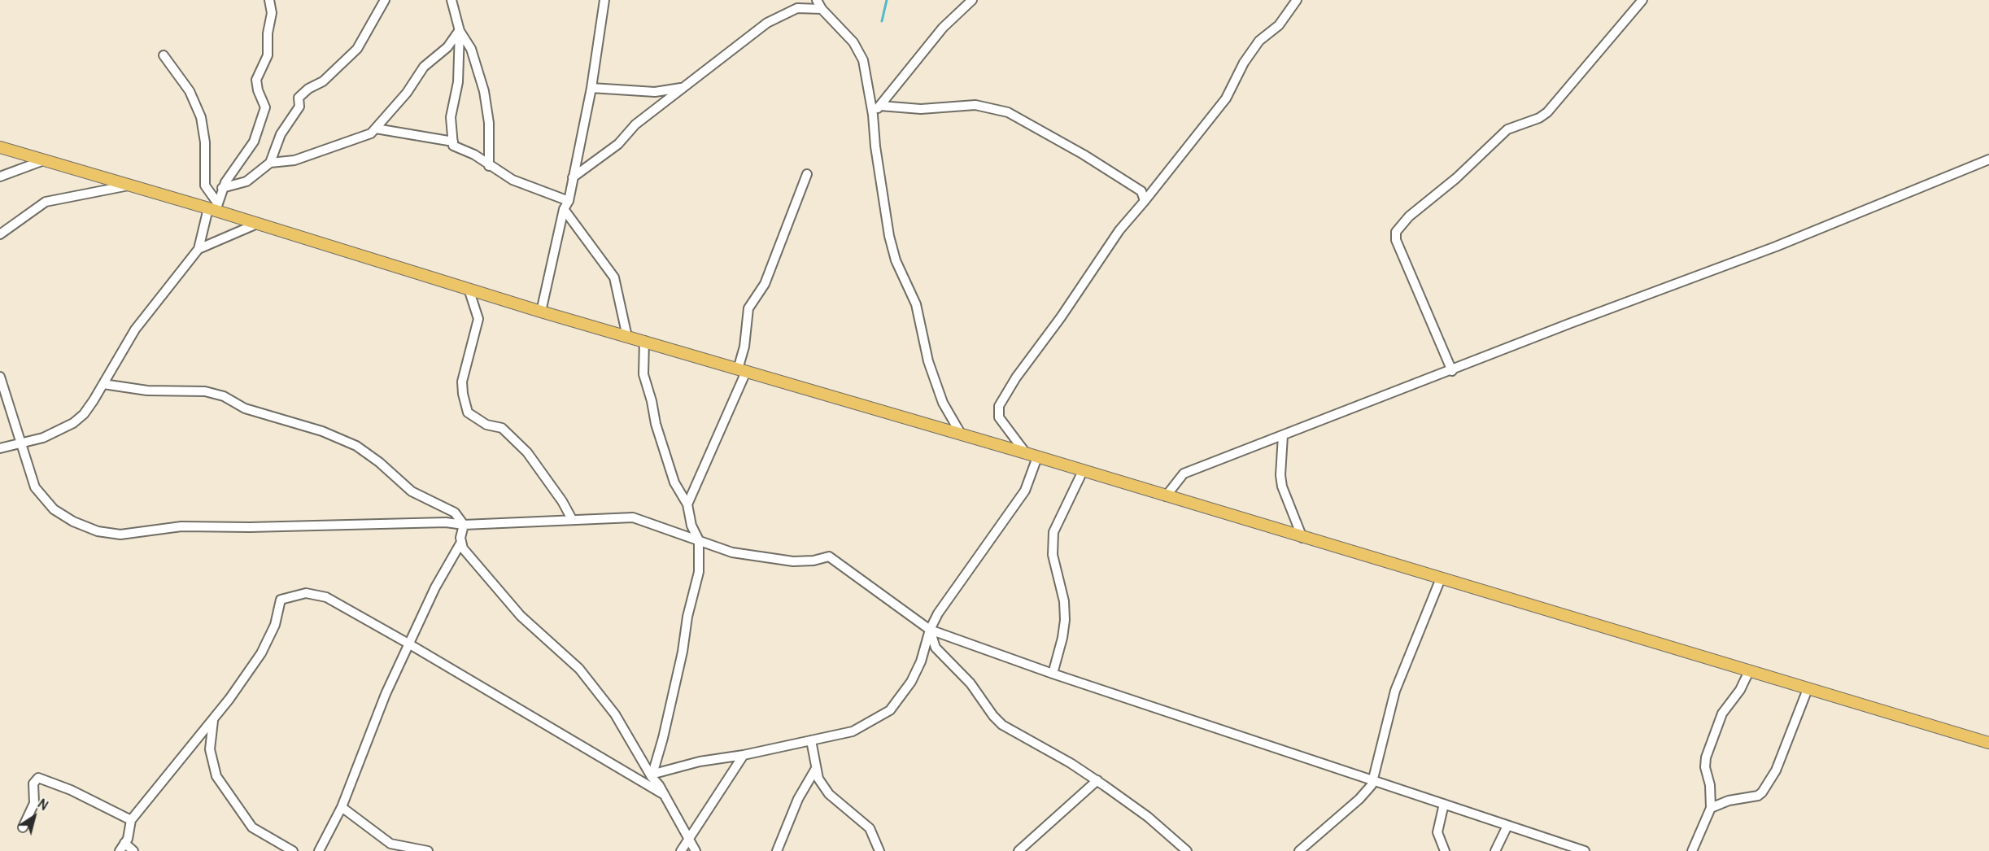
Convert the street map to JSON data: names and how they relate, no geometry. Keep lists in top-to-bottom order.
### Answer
{
  "north": "top right"
}
